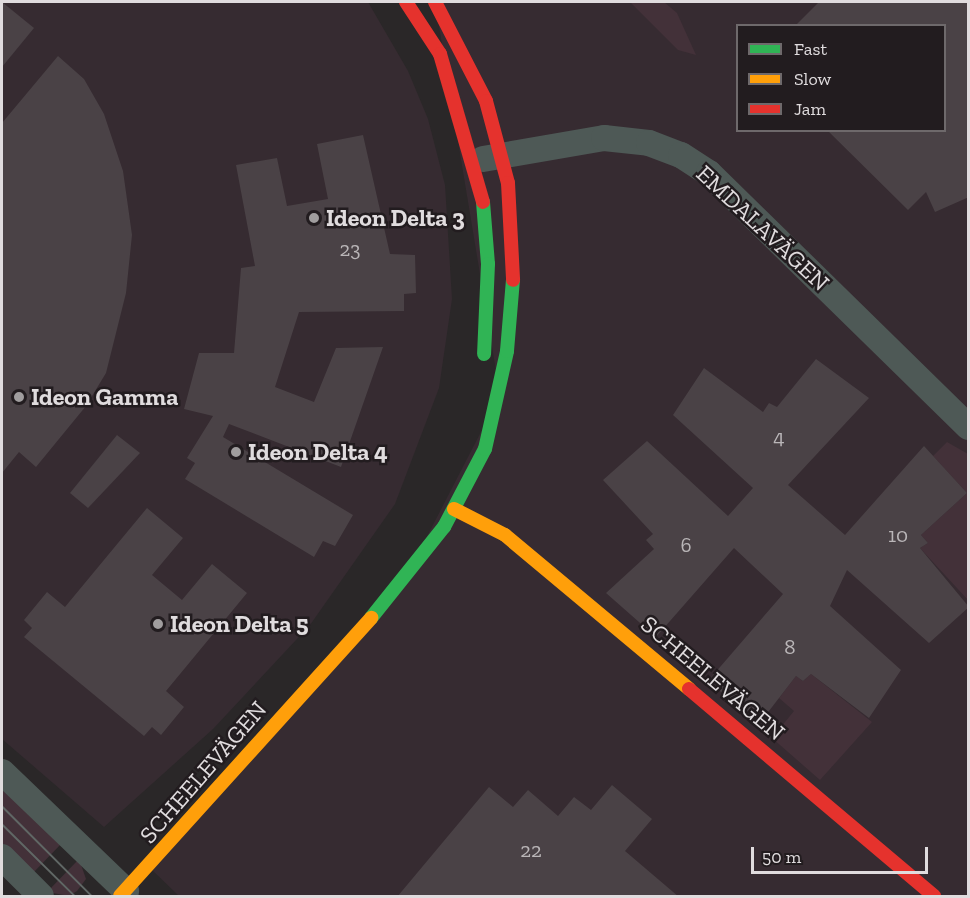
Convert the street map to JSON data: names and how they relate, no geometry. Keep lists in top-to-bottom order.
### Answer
{
  "streets": {
    "street": ["EMDALAVÄGEN", "SCHEELEVÄGEN"]
  },
  "crossings": [
    ["EMDALAVÄGEN", "SCHEELEVÄGEN"]
  ],
  "places": [
    "Ideon Delta 3",
    "Ideon Gamma",
    "Ideon Delta 4",
    "Ideon Delta 5"
  ],
  "house_numbers": [
    "23",
    "4",
    "10",
    "6",
    "8",
    "22"
  ],
  "legend": ["Fast", "Slow", "Jam"],
  "scale_bar": "50 m"
}
